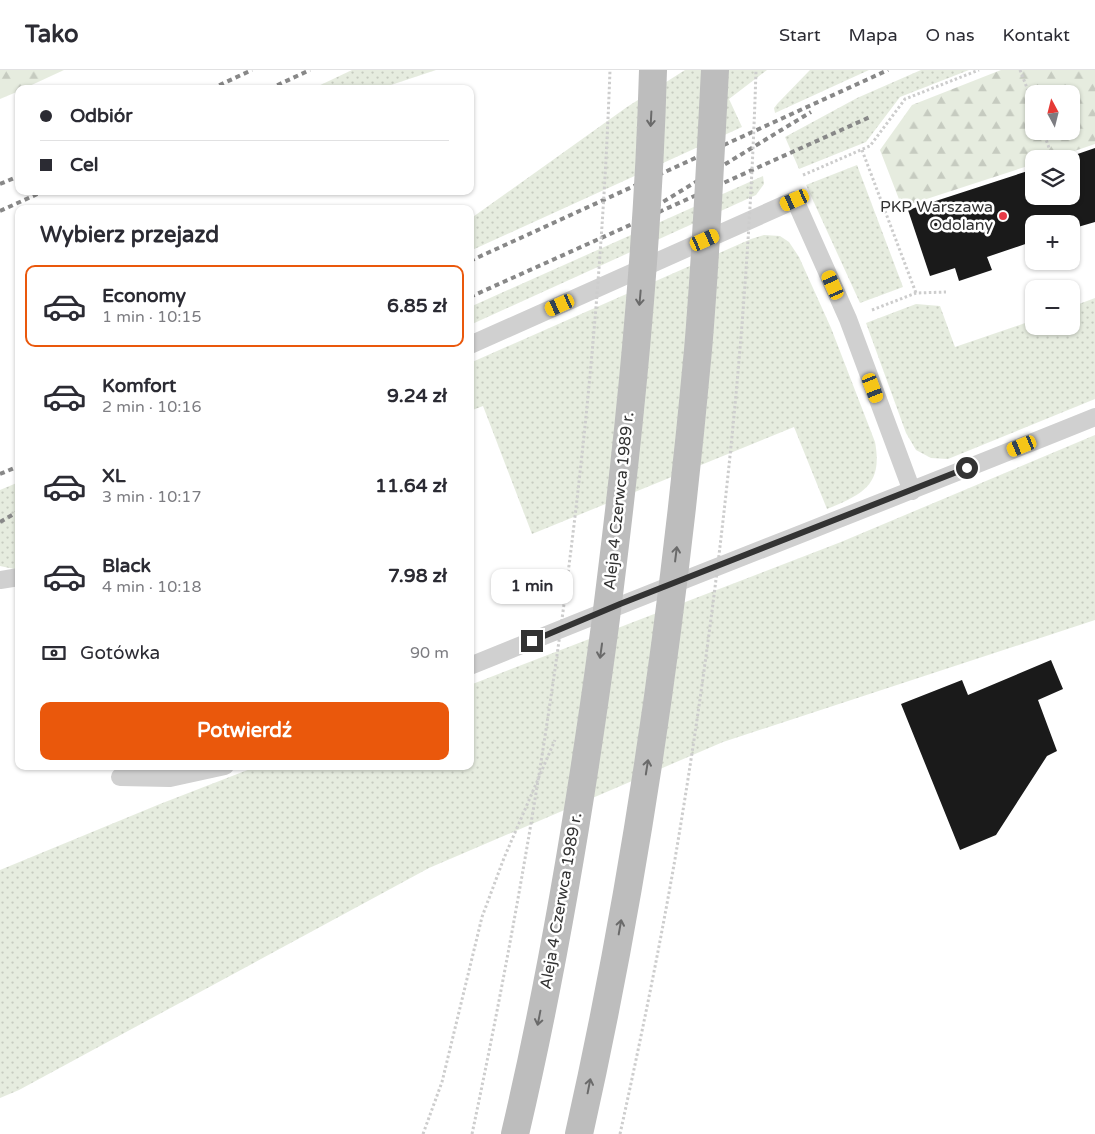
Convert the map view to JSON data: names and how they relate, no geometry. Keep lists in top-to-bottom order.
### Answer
{
  "streets": {
    "main road": ["Aleja 4 Czerwca 1989 r."]
  },
  "places": ["PKP Warszawa Odolany"],
  "north": "top",
  "page": {
    "header": "Tako",
    "nav": [
      "Start",
      "Mapa",
      "O nas",
      "Kontakt"
    ],
    "map_buttons": ["+", "−"],
    "banner": ["Odbiór", "Cel"],
    "heading": "Wybierz przejazd",
    "list": [
      {
        "name": "Economy",
        "note": "1 min · 10:15",
        "value": "6.85 zł"
      },
      {
        "name": "Komfort",
        "note": "2 min · 10:16",
        "value": "9.24 zł"
      },
      {
        "name": "XL",
        "note": "3 min · 10:17",
        "value": "11.64 zł"
      },
      {
        "name": "Black",
        "note": "4 min · 10:18",
        "value": "7.98 zł"
      }
    ],
    "bubble": "1 min",
    "pay": ["Gotówka", "90 m"],
    "buttons": "Potwierdź"
  }
}
